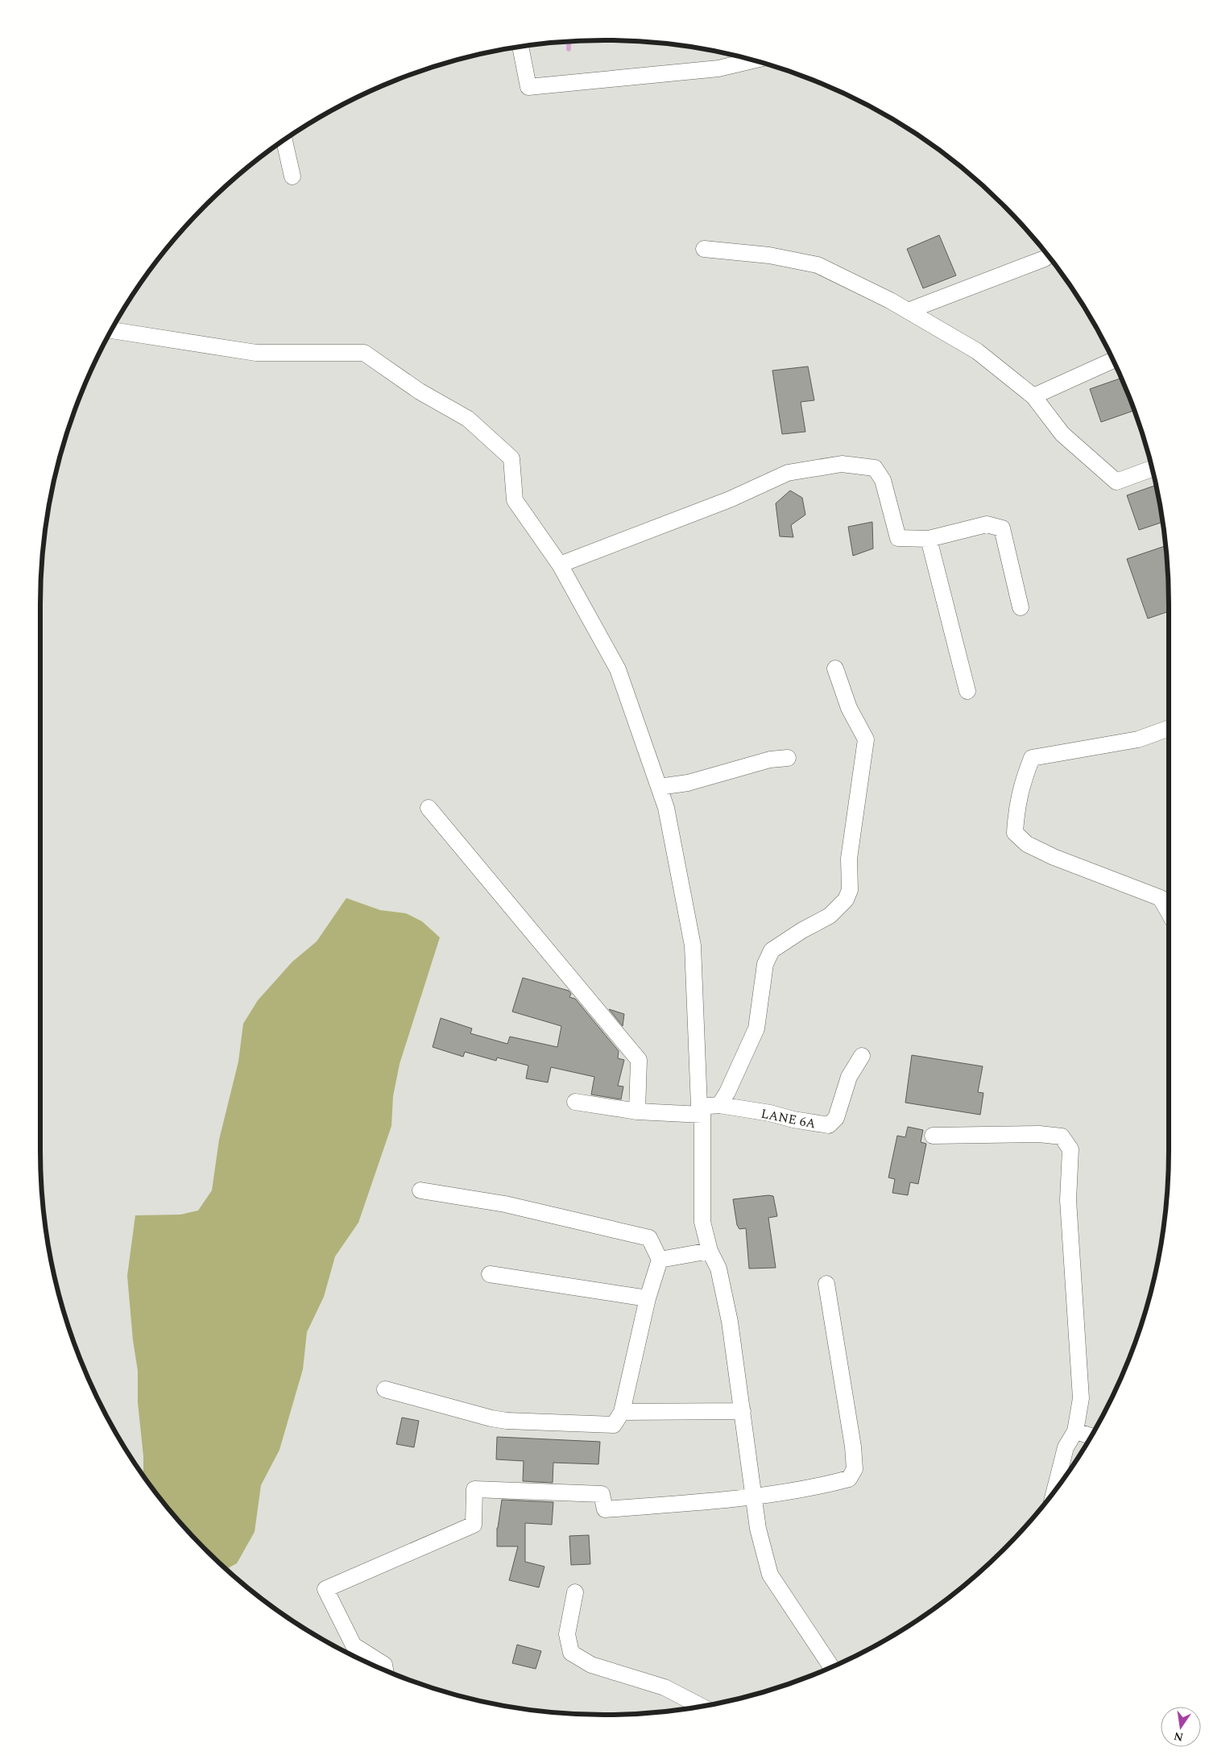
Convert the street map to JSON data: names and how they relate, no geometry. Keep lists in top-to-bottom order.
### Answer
{
  "streets": {
    "street": ["LANE 6A"]
  },
  "north": "bottom"
}
